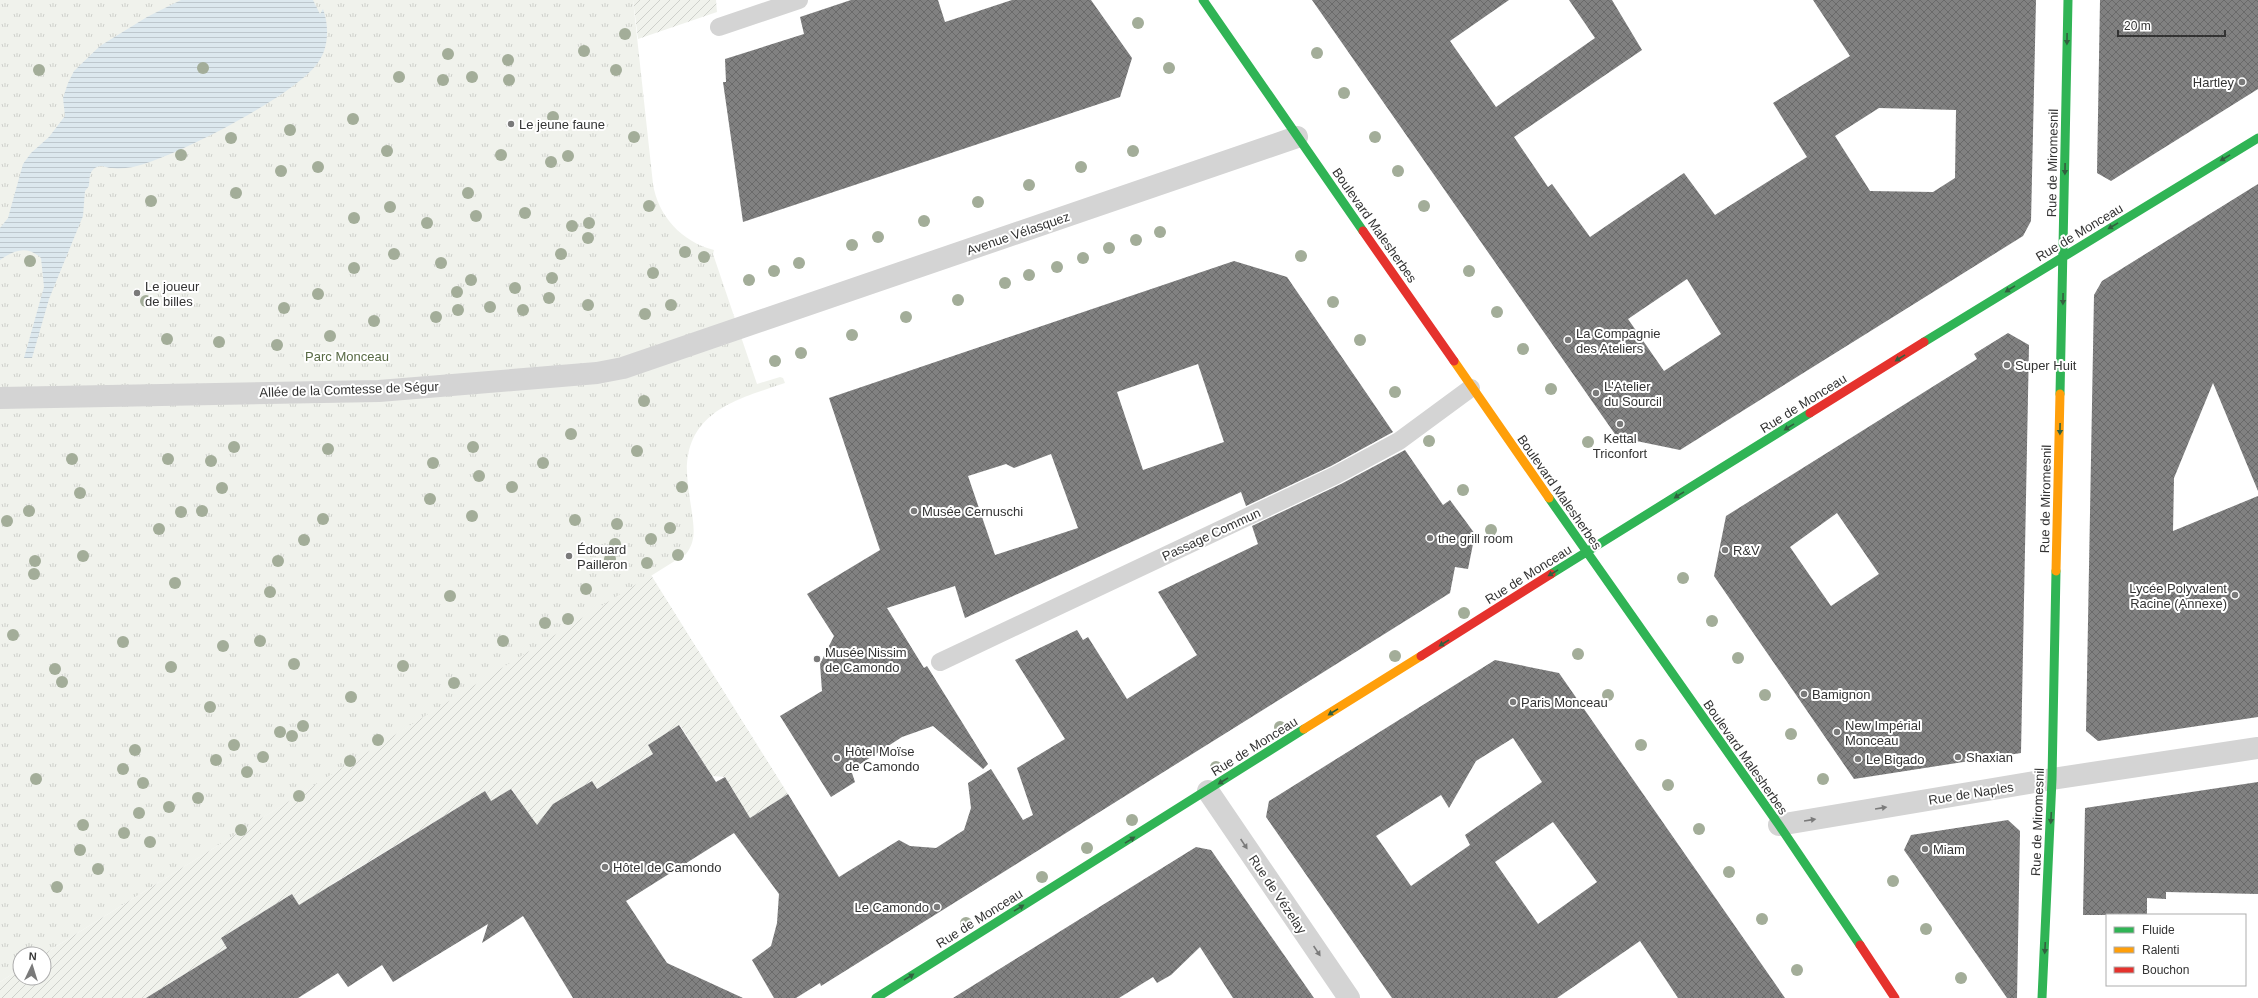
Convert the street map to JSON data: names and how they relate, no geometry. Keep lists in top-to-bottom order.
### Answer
{
  "streets": {
    "street": [
      "Rue de Miromesnil",
      "Boulevard Malesherbes",
      "Rue de Monceau",
      "Avenue Vélasquez",
      "Allée de la Comtesse de Ségur",
      "Rue de Naples",
      "Rue de Vézelay"
    ],
    "lane": ["Passage Commun"]
  },
  "crossings": [
    ["Rue de Miromesnil", "Rue de Monceau"],
    ["Rue de Miromesnil", "Rue de Naples"],
    ["Boulevard Malesherbes", "Rue de Monceau"],
    ["Boulevard Malesherbes", "Avenue Vélasquez"],
    ["Boulevard Malesherbes", "Passage Commun"],
    ["Boulevard Malesherbes", "Rue de Naples"],
    ["Rue de Monceau", "Rue de Vézelay"],
    ["Avenue Vélasquez", "Allée de la Comtesse de Ségur"]
  ],
  "one_way": ["Rue de Miromesnil", "Rue de Naples", "Rue de Vézelay"],
  "parks": ["Parc Monceau"],
  "places": [
    "Hartley",
    "Le jeune faune",
    "Le joueur de billes",
    "La Compagnie des Ateliers",
    "Super Huit",
    "L'Atelier du Sourcil",
    "Kettal Triconfort",
    "Musée Cernuschi",
    "the grill room",
    "R&V",
    "Édouard Pailleron",
    "Lycée Polyvalent Racine (Annexe)",
    "Musée Nissim de Camondo",
    "Bamignon",
    "Paris Monceau",
    "New Impérial Monceau",
    "Shaxian",
    "Hôtel Moïse de Camondo",
    "Le Bigado",
    "Miam",
    "Hôtel de Camondo",
    "Le Camondo"
  ],
  "legend": ["Fluide", "Ralenti", "Bouchon"],
  "scale_bar": "20 m",
  "north": "top"
}
